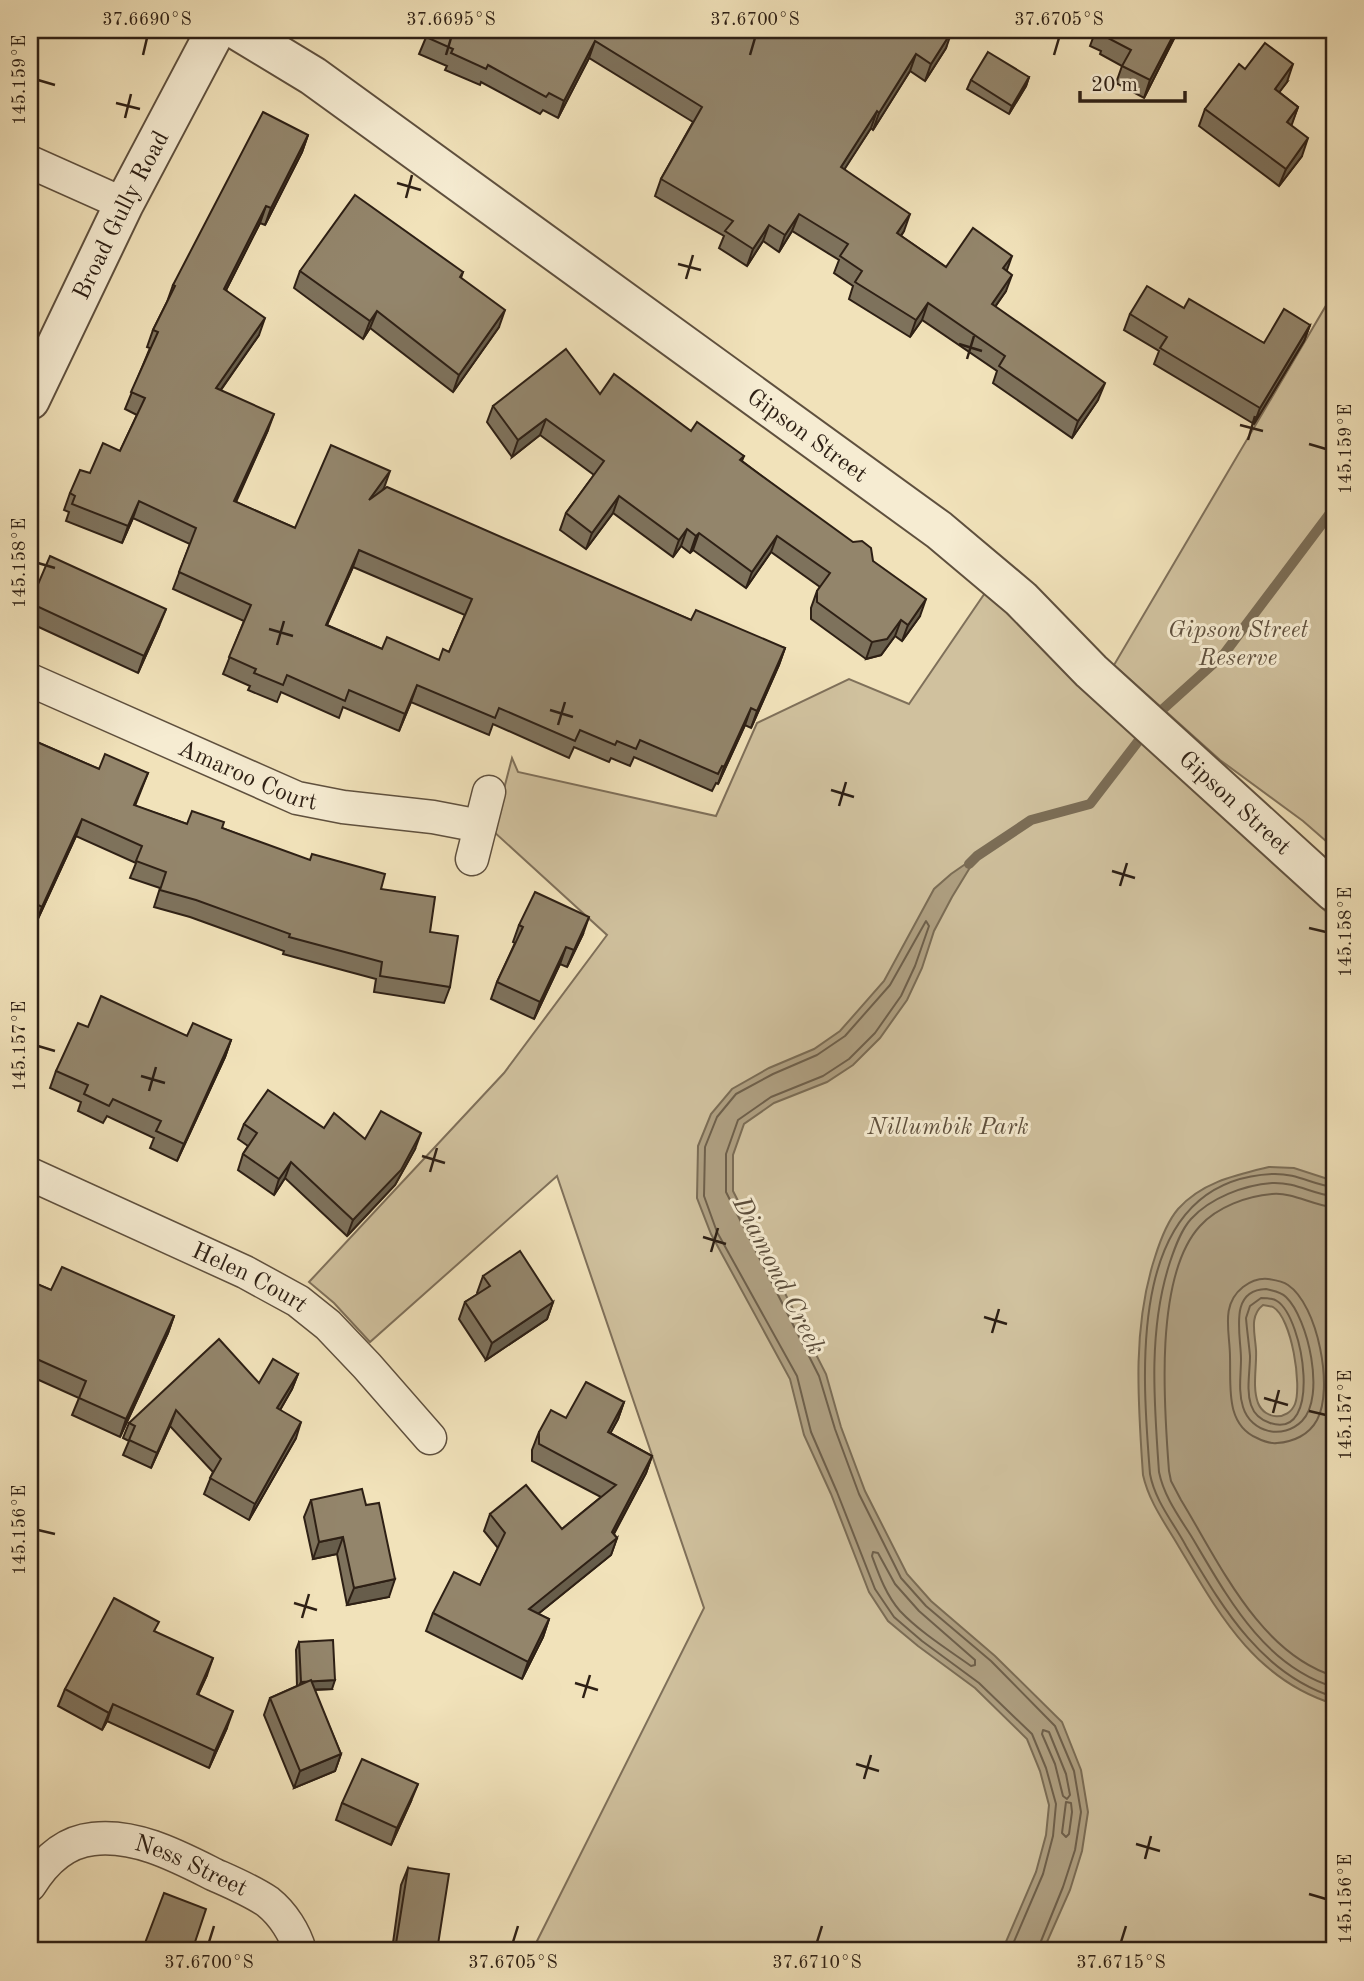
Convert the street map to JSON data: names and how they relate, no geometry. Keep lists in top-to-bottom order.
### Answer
{
  "streets": {
    "street": [
      "Broad Gully Road",
      "Gipson Street",
      "Amaroo Court",
      "Helen Court",
      "Ness Street"
    ]
  },
  "water": ["Diamond Creek"],
  "parks": ["Gipson Street Reserve", "Nillumbik Park"],
  "scale_bar": "20 m",
  "coordinates": [
    "37.6690°S",
    "37.6695°S",
    "37.6700°S",
    "37.6705°S",
    "145.159°E",
    "145.158°E",
    "145.157°E",
    "145.156°E",
    "37.6710°S",
    "37.6715°S"
  ]
}
